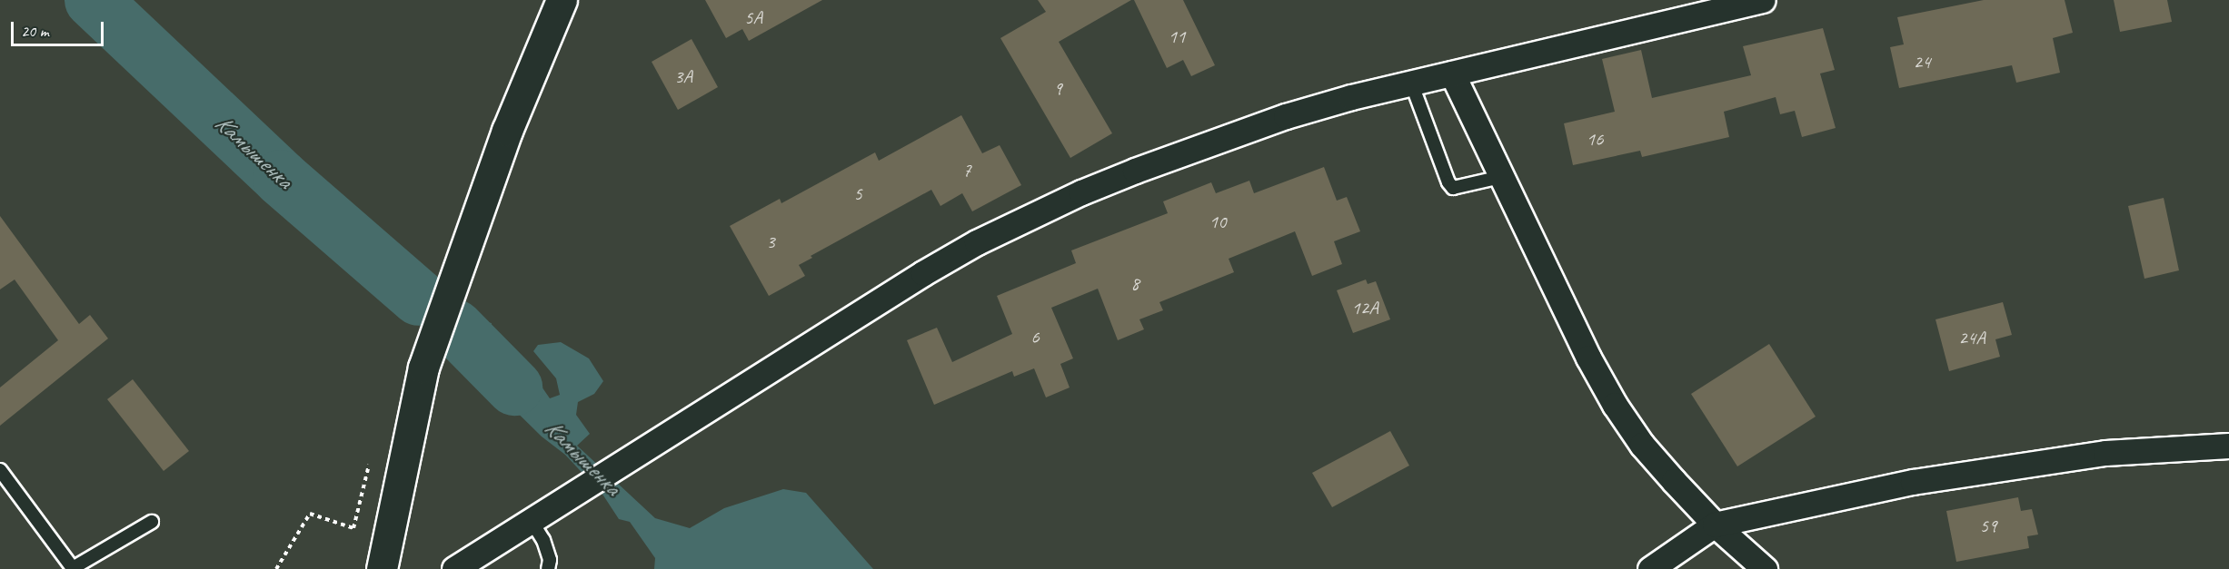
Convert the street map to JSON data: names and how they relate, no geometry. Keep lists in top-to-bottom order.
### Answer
{
  "water": ["Камышенка"],
  "house_numbers": [
    "5А",
    "11",
    "24",
    "3А",
    "9",
    "16",
    "7",
    "5",
    "10",
    "3",
    "8",
    "12А",
    "6",
    "24А",
    "59"
  ],
  "scale_bar": "20 m"
}
